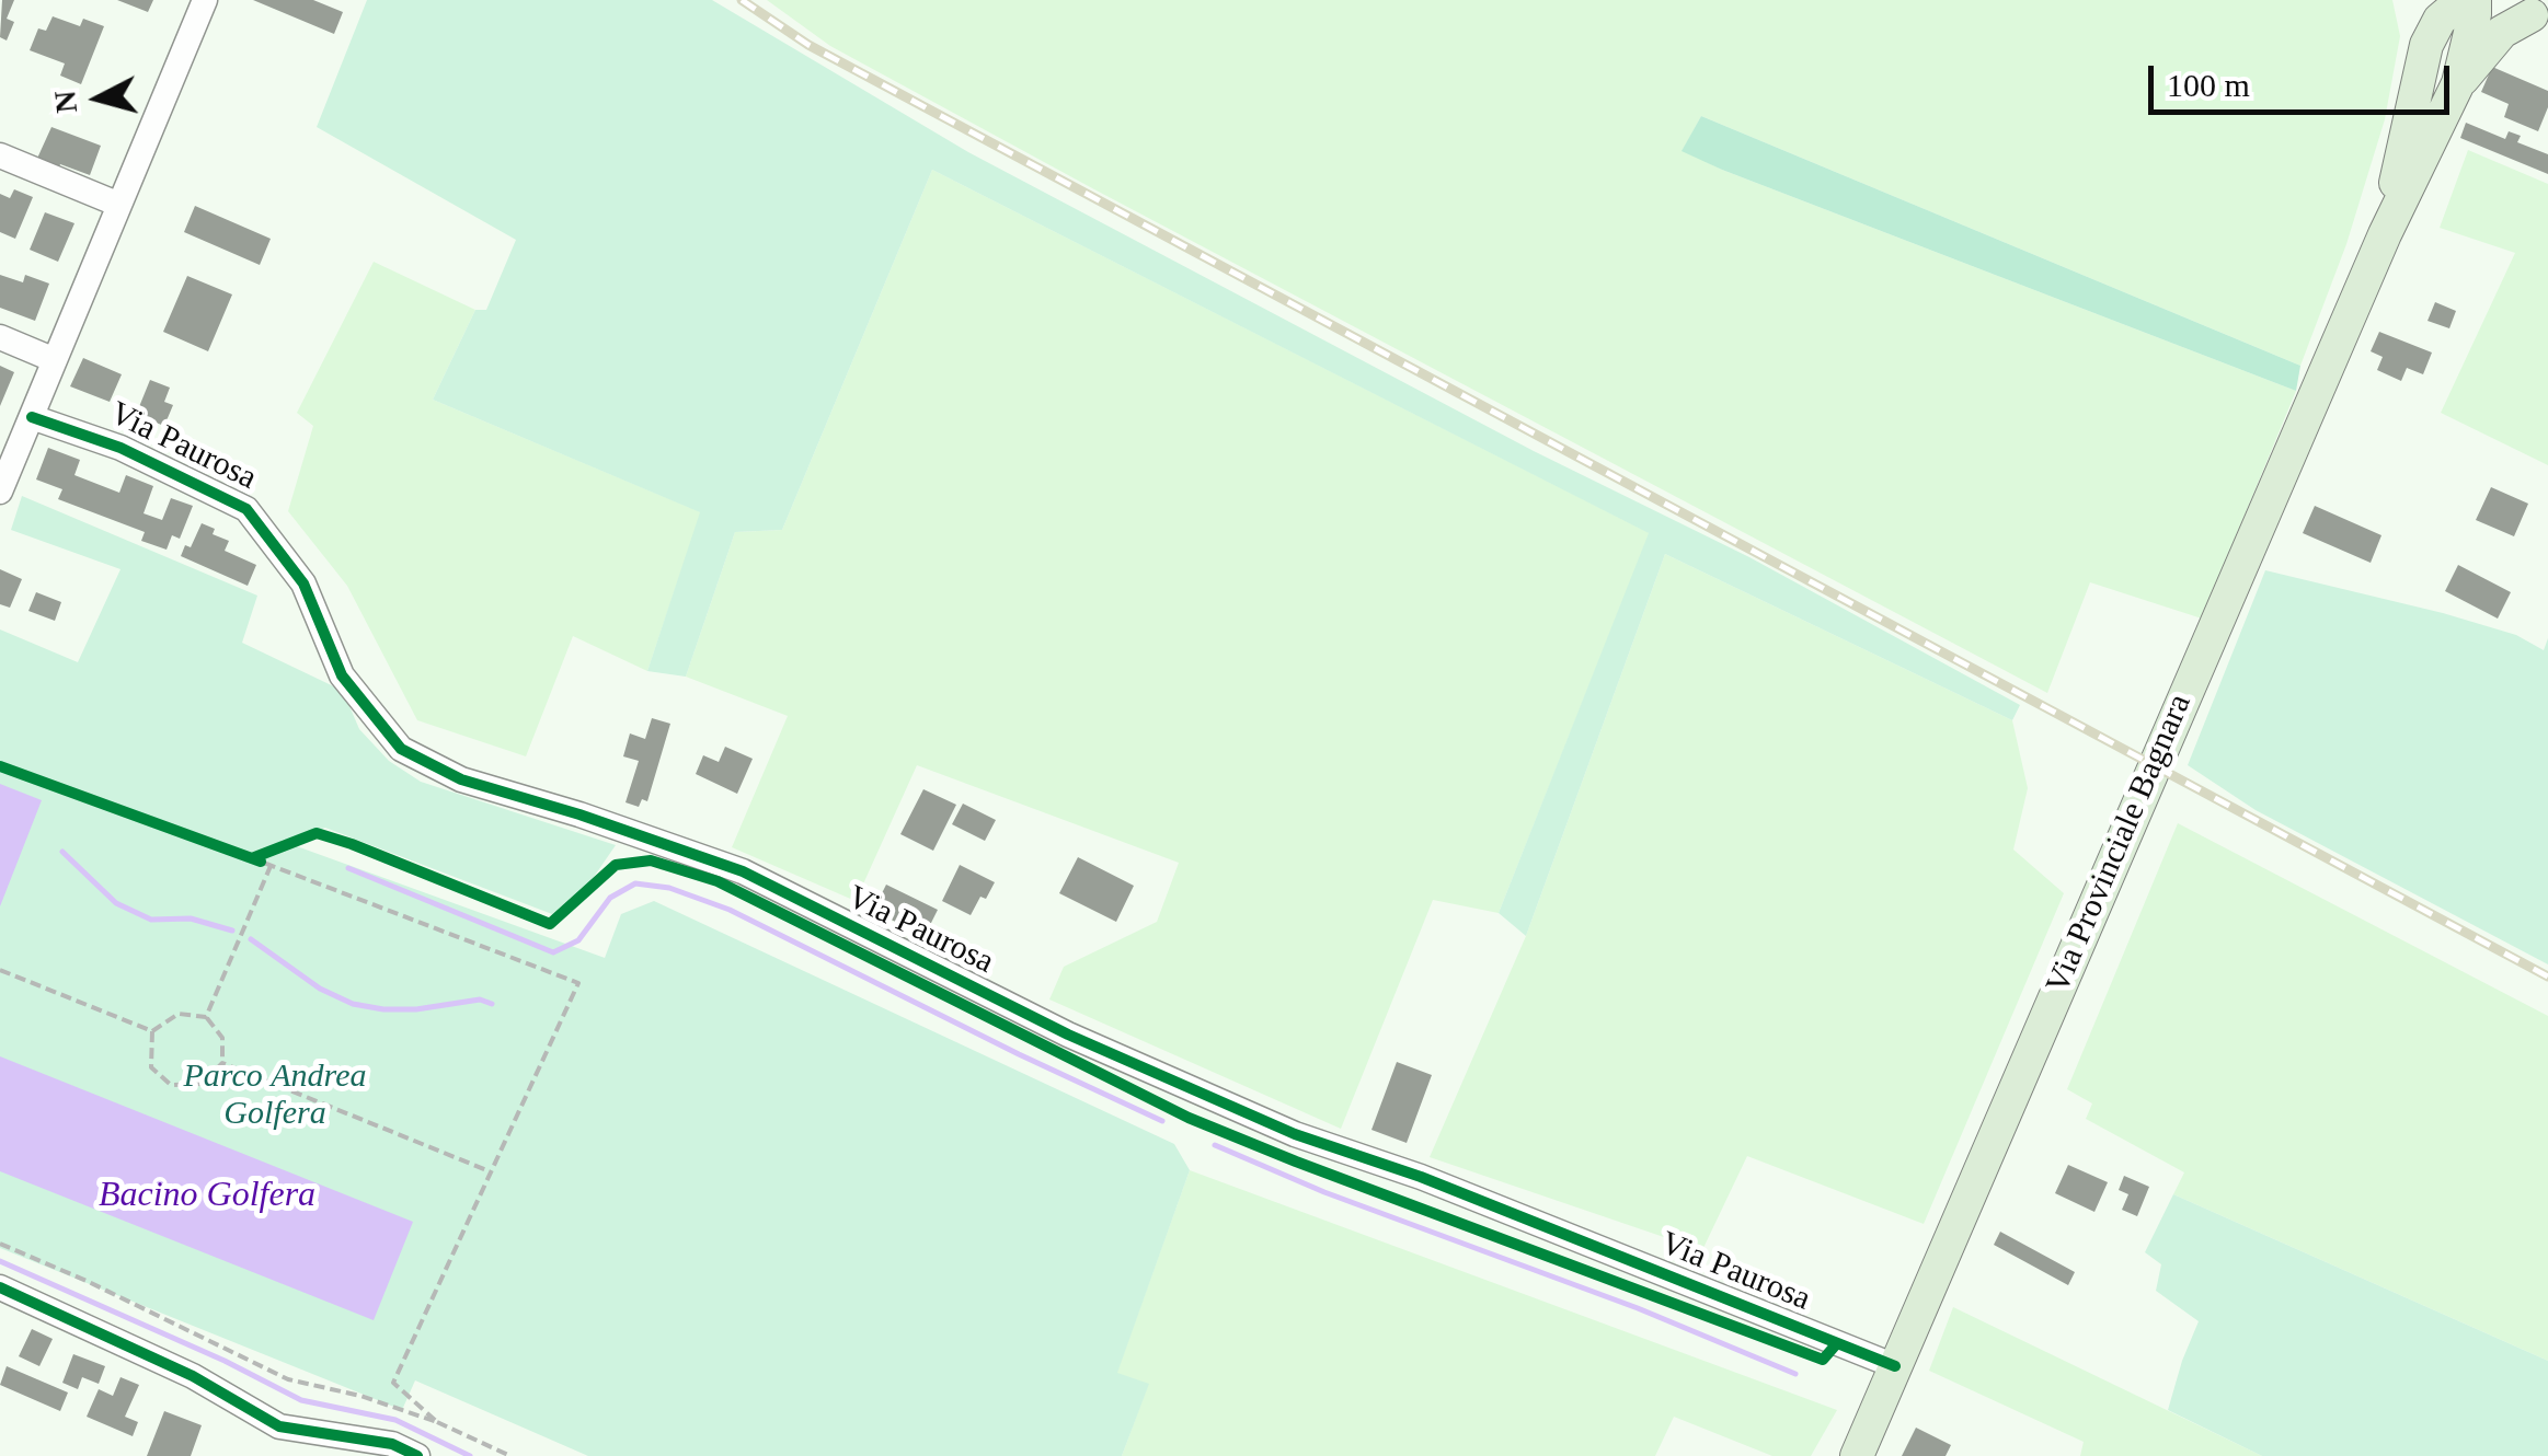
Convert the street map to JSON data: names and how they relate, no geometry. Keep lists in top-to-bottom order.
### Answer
{
  "streets": {
    "main road": ["Via Provinciale Bagnara"],
    "street": ["Via Paurosa"]
  },
  "crossings": [
    ["Via Paurosa", "Via Provinciale Bagnara"]
  ],
  "water": ["Bacino Golfera"],
  "parks": ["Parco Andrea Golfera"],
  "scale_bar": "100 m",
  "north": "left"
}
